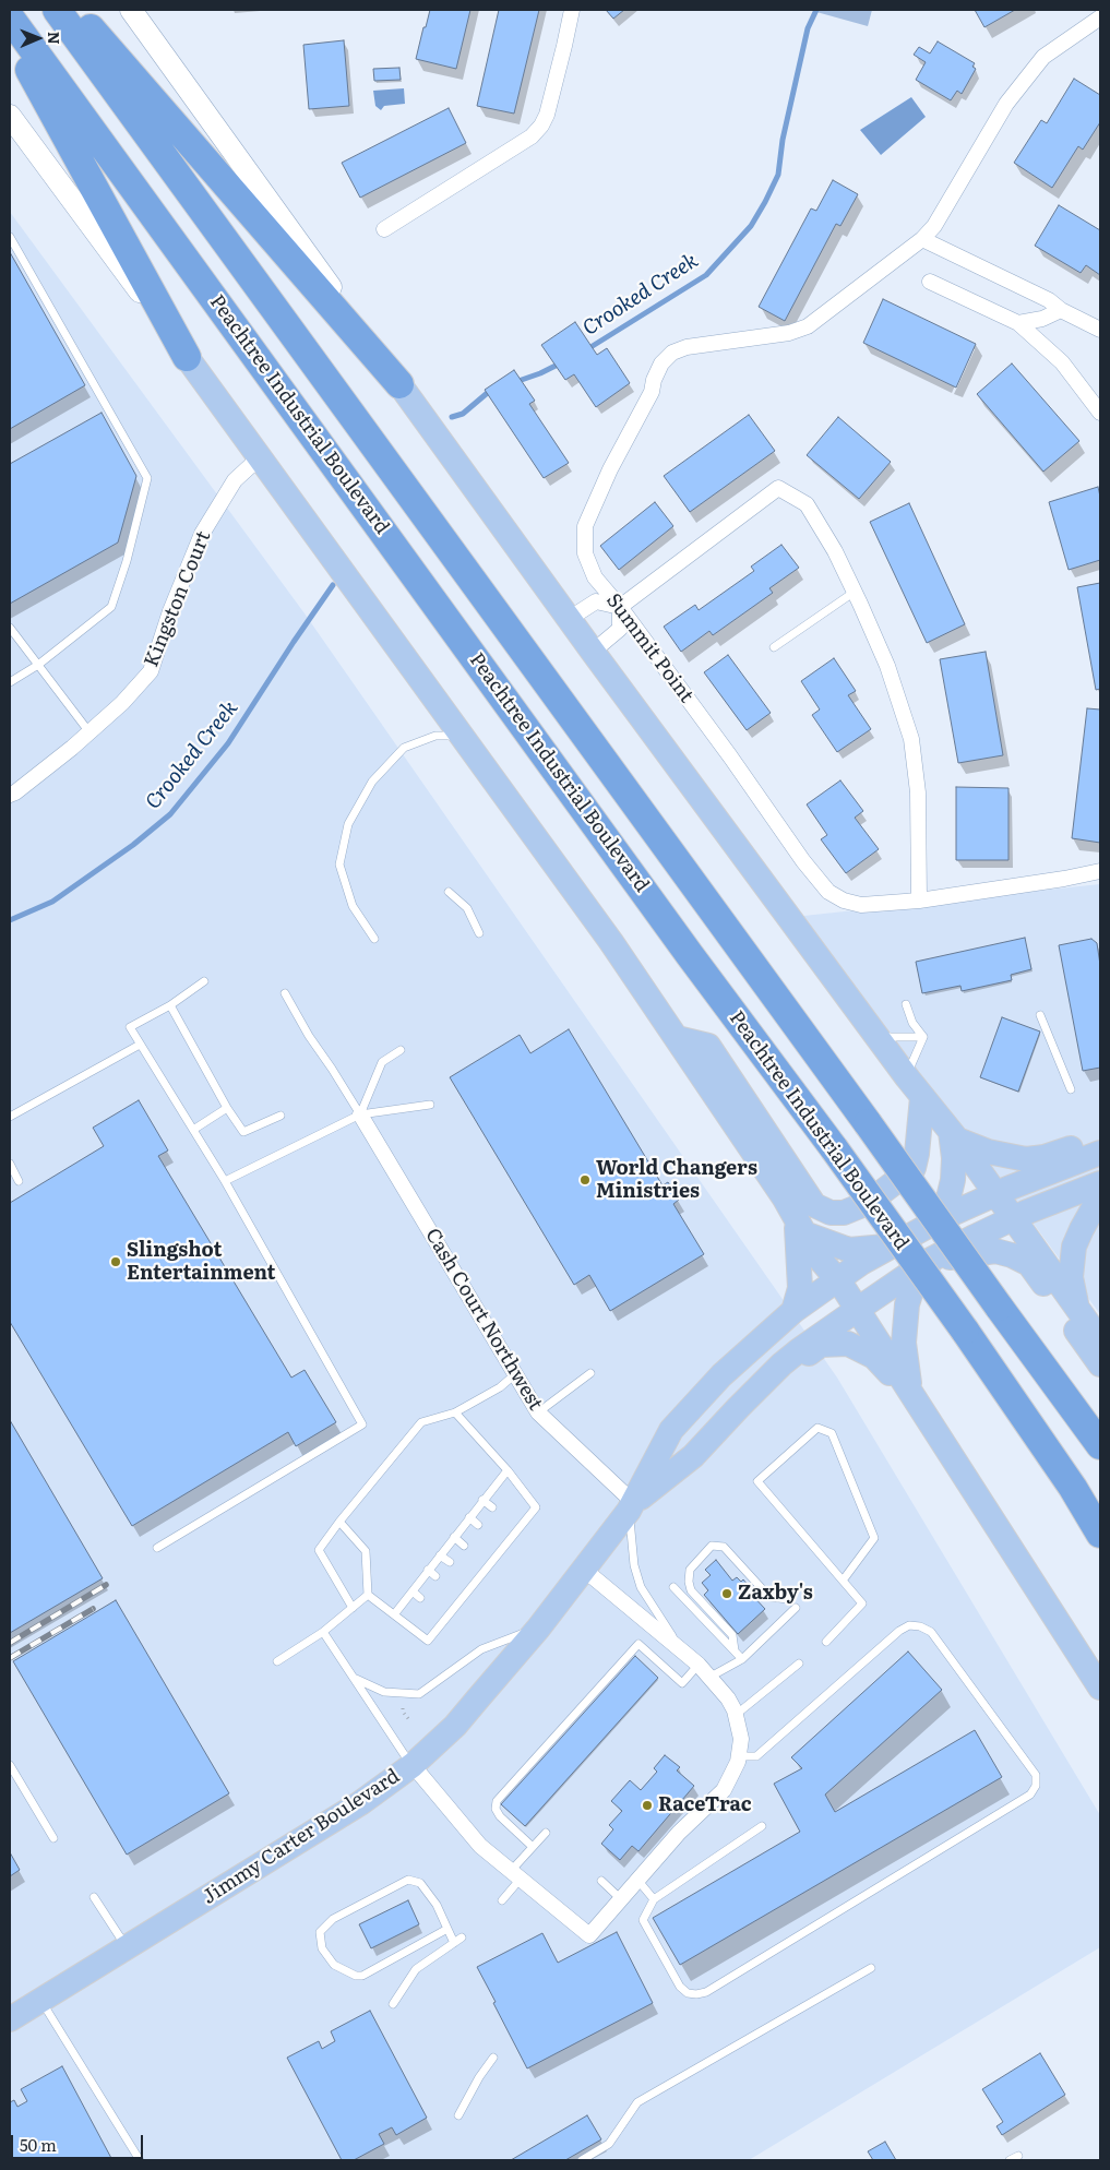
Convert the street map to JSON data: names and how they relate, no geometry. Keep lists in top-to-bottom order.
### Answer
{
  "streets": {
    "highway": ["Peachtree Industrial Boulevard"],
    "main road": ["Jimmy Carter Boulevard"],
    "street": ["Kingston Court", "Summit Point", "Cash Court Northwest"]
  },
  "crossings": [
    ["Cash Court Northwest", "Jimmy Carter Boulevard"]
  ],
  "water": ["Crooked Creek"],
  "places": [
    "World Changers Ministries",
    "Slingshot Entertainment",
    "Zaxby's",
    "RaceTrac"
  ],
  "scale_bar": "50 m",
  "north": "right"
}
